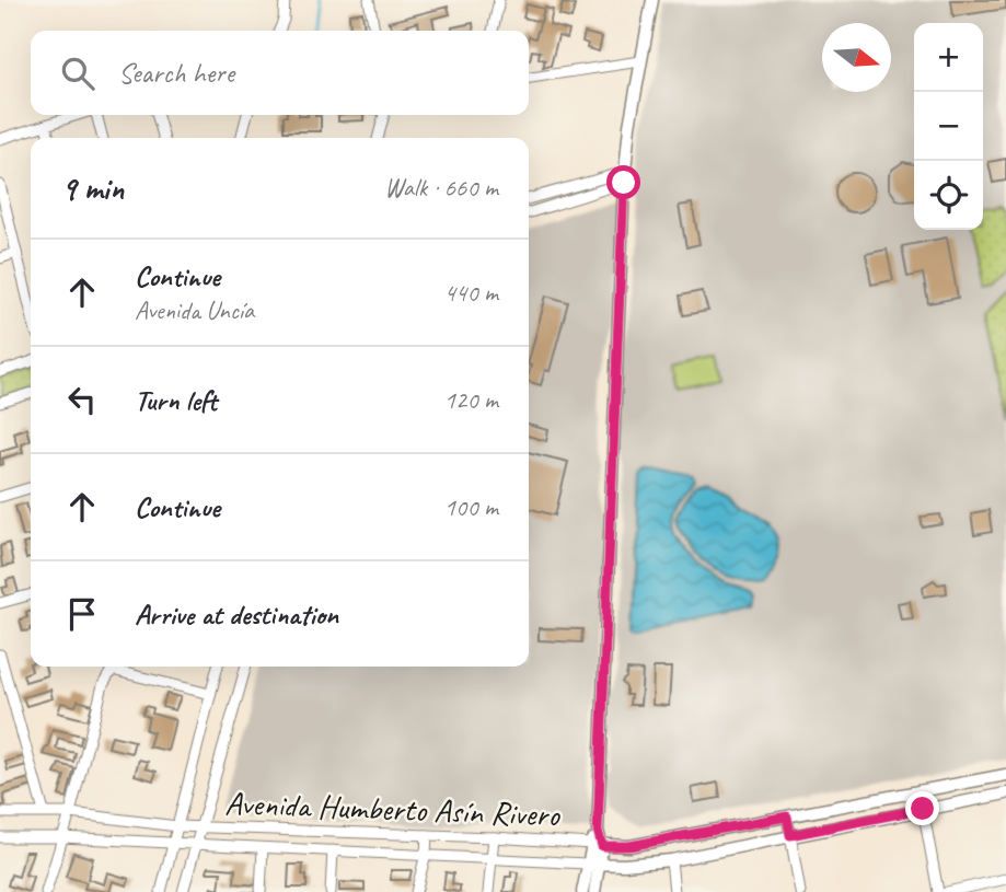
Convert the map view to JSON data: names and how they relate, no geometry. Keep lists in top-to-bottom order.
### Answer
{
  "streets": {
    "street": ["Avenida Humberto Asín Rivero"]
  },
  "north": "right",
  "page": {
    "map_buttons": ["+", "−"],
    "search": "Search here",
    "heading": ["9 min", "Walk · 660 m"],
    "list": [
      ["Continue", "Avenida Uncía", "440 m"],
      ["Turn left", "120 m"],
      ["Continue", "100 m"],
      "Arrive at destination"
    ]
  }
}
